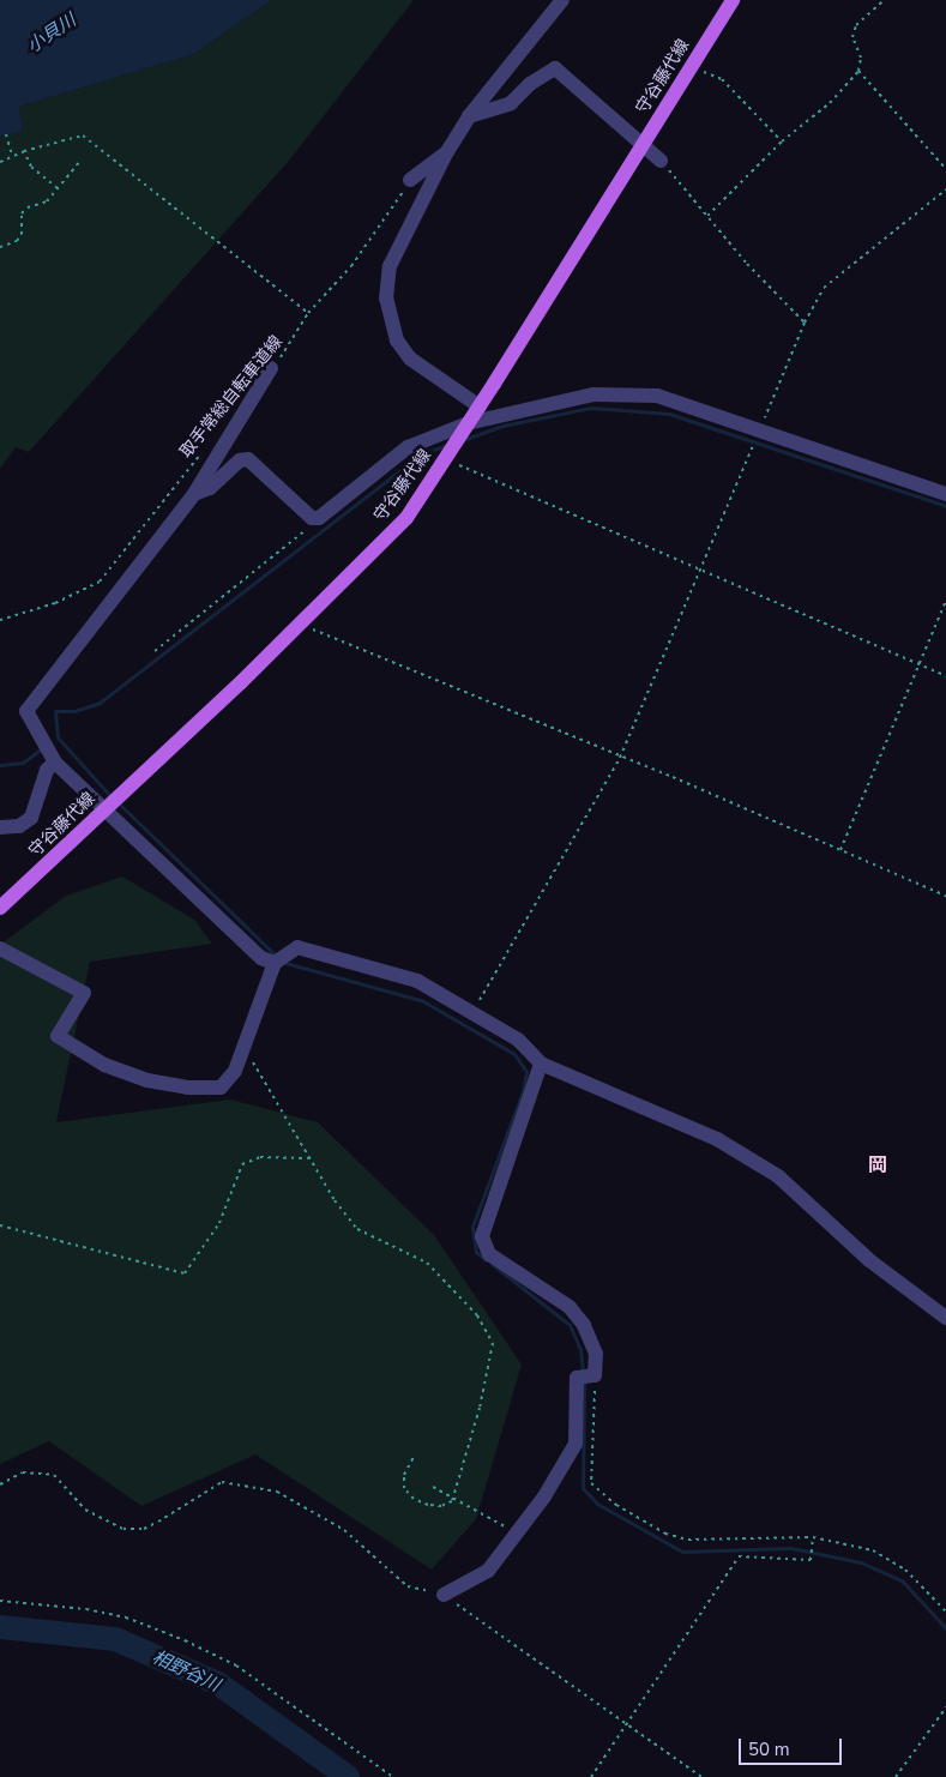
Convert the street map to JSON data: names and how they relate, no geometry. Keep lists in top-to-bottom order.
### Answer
{
  "streets": {
    "main road": ["守谷藤代線"],
    "path": ["取手常総自転車道線"]
  },
  "districts": ["岡"],
  "water": ["小貝川", "相野谷川"],
  "scale_bar": "50 m"
}
